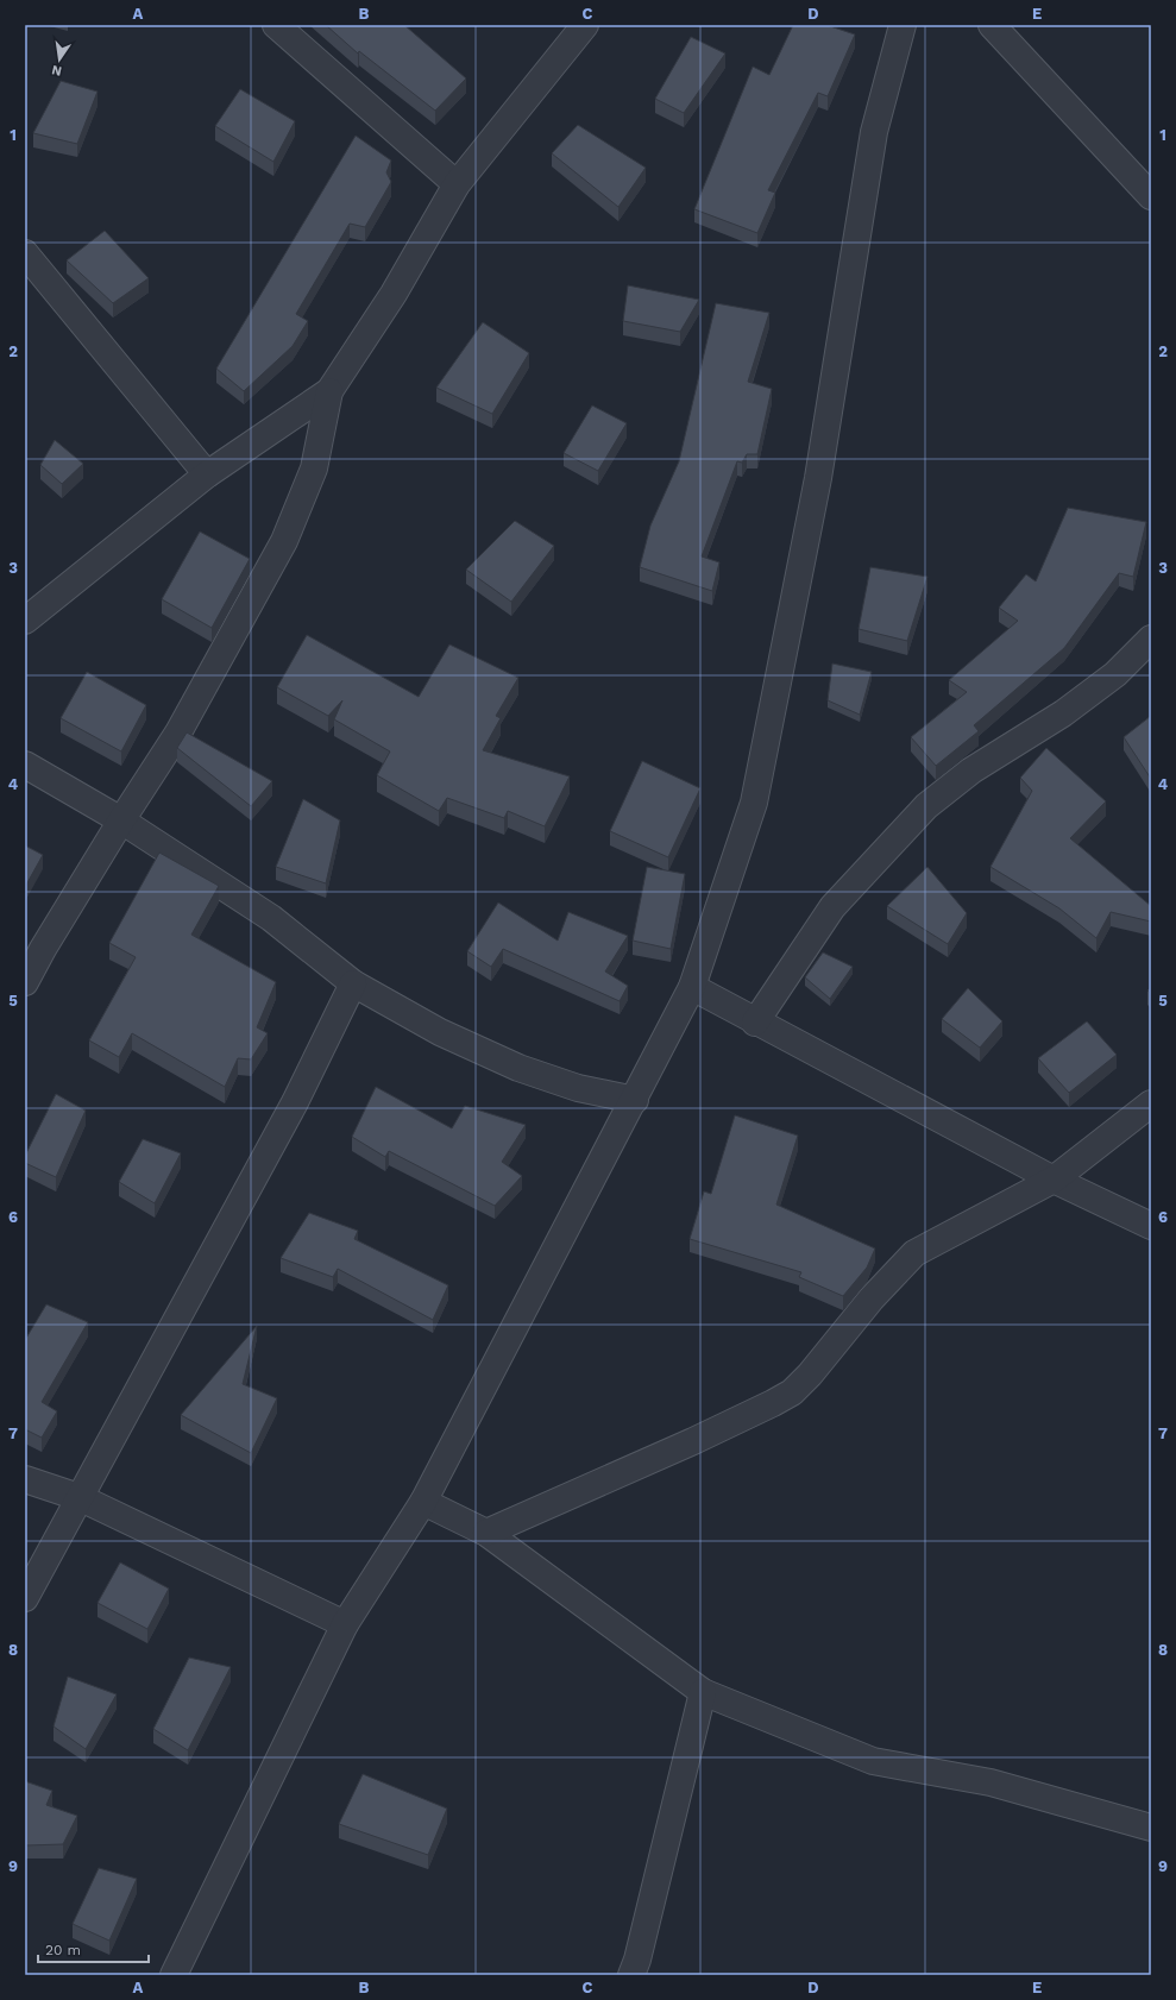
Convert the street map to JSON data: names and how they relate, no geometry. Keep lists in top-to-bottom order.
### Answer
{
  "scale_bar": "20 m",
  "north": "bottom",
  "grid": {
    "columns": [
      "A",
      "B",
      "C",
      "D",
      "E"
    ],
    "rows": [
      "1",
      "2",
      "3",
      "4",
      "5",
      "6",
      "7",
      "8",
      "9"
    ]
  }
}
